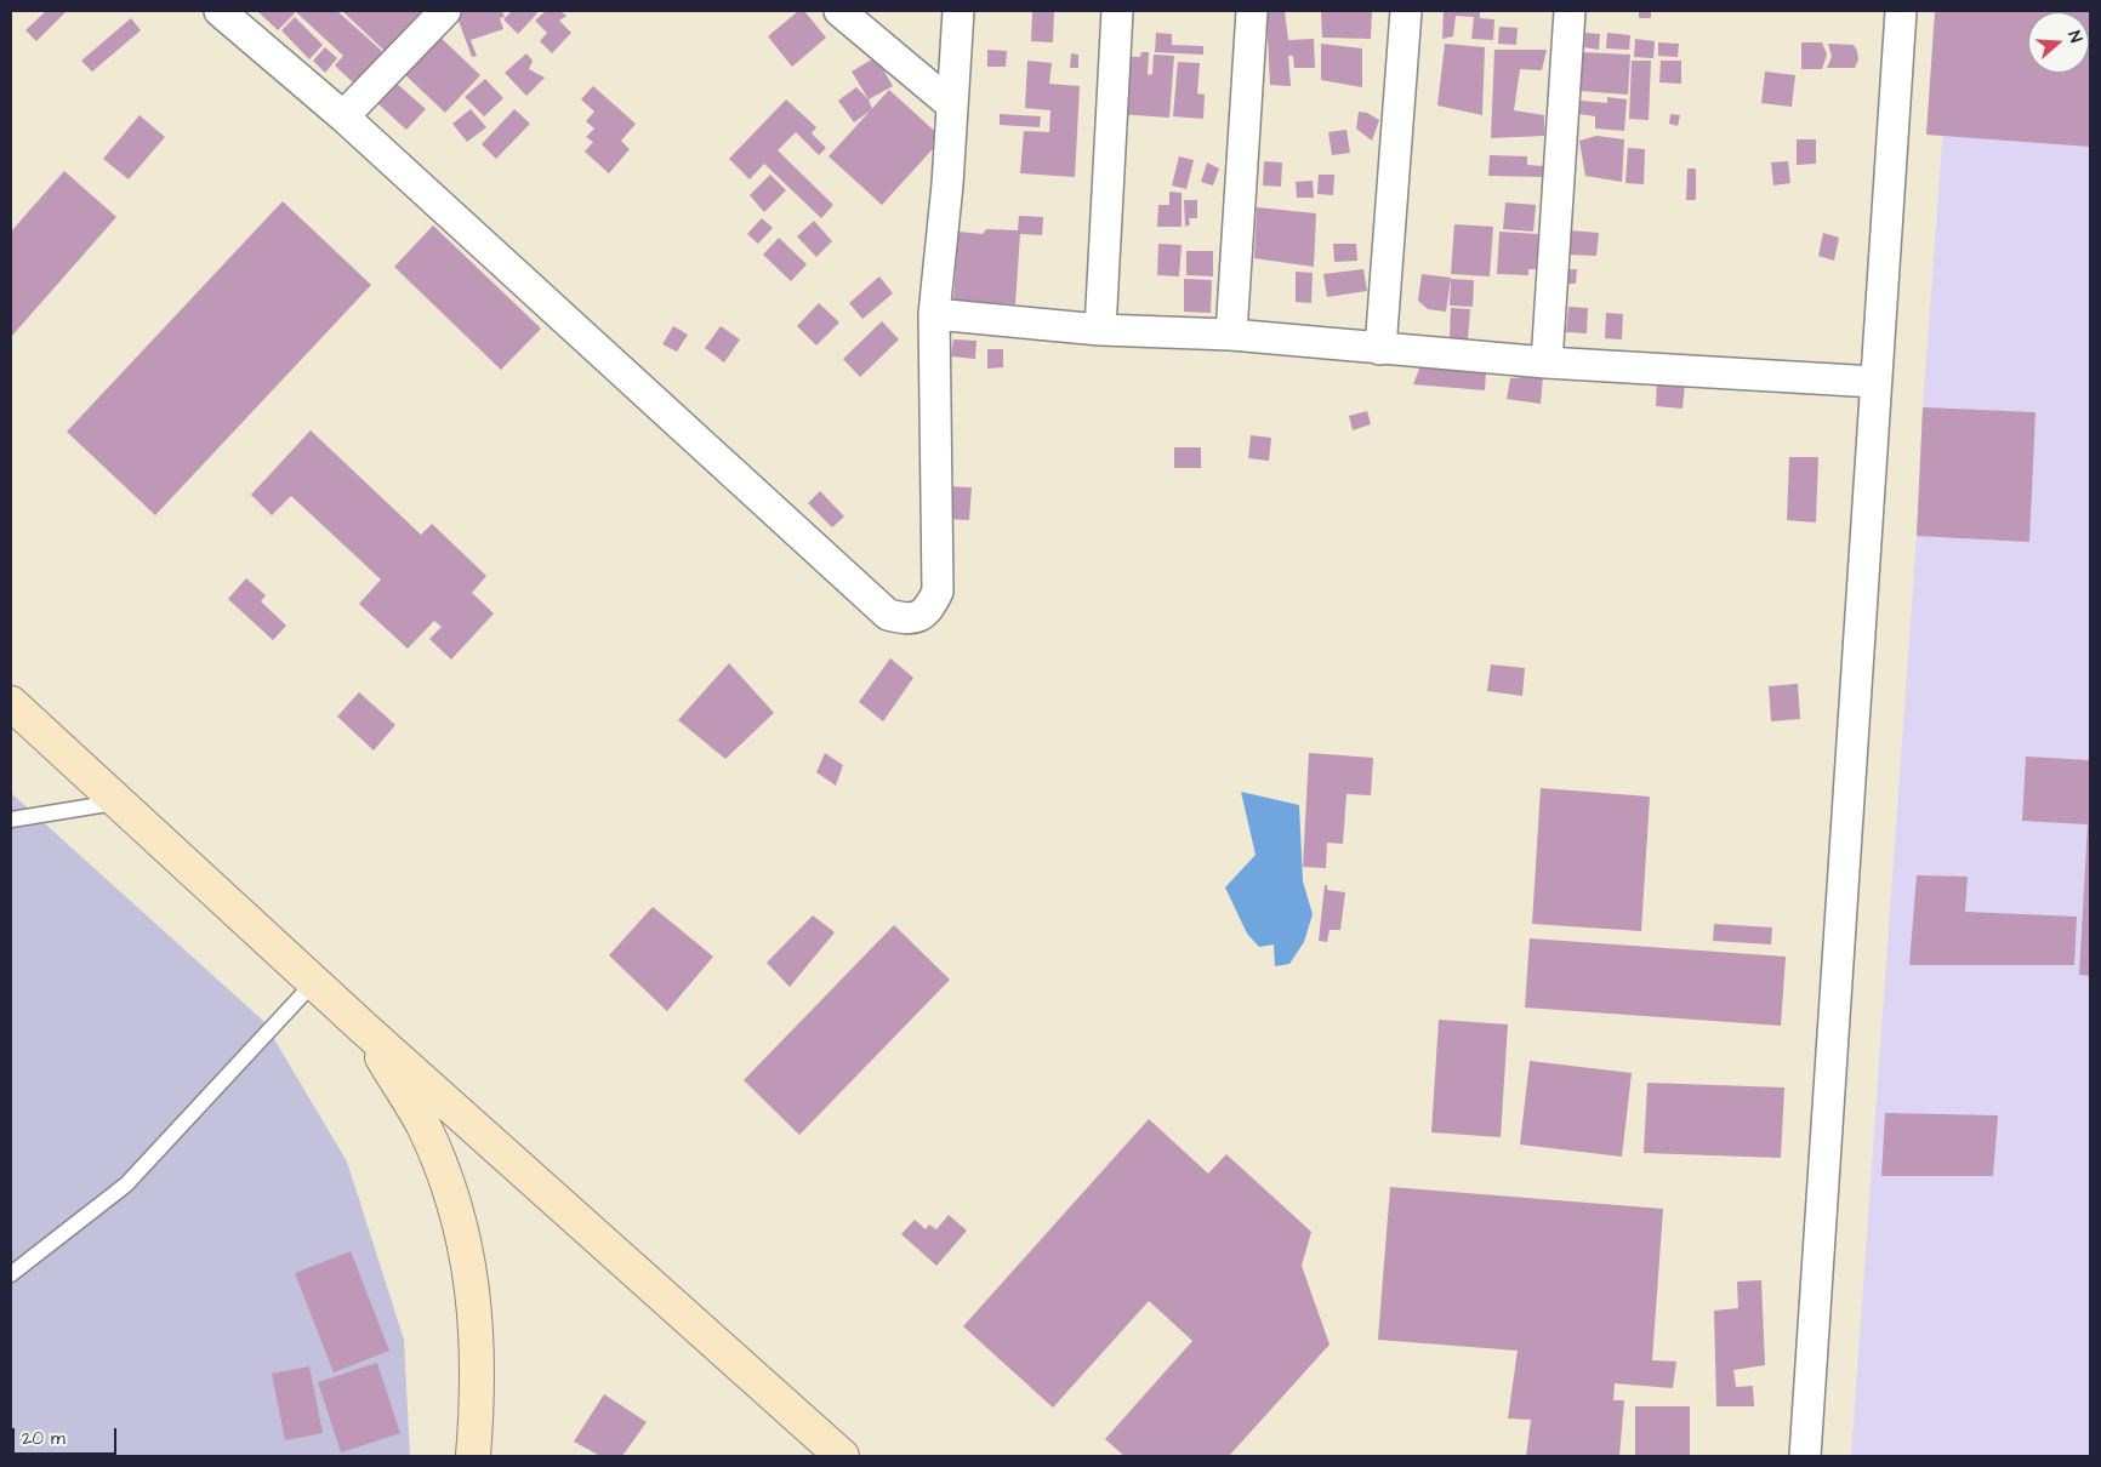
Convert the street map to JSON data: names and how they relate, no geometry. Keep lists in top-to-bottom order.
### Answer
{
  "scale_bar": "20 m",
  "north": "right"
}
